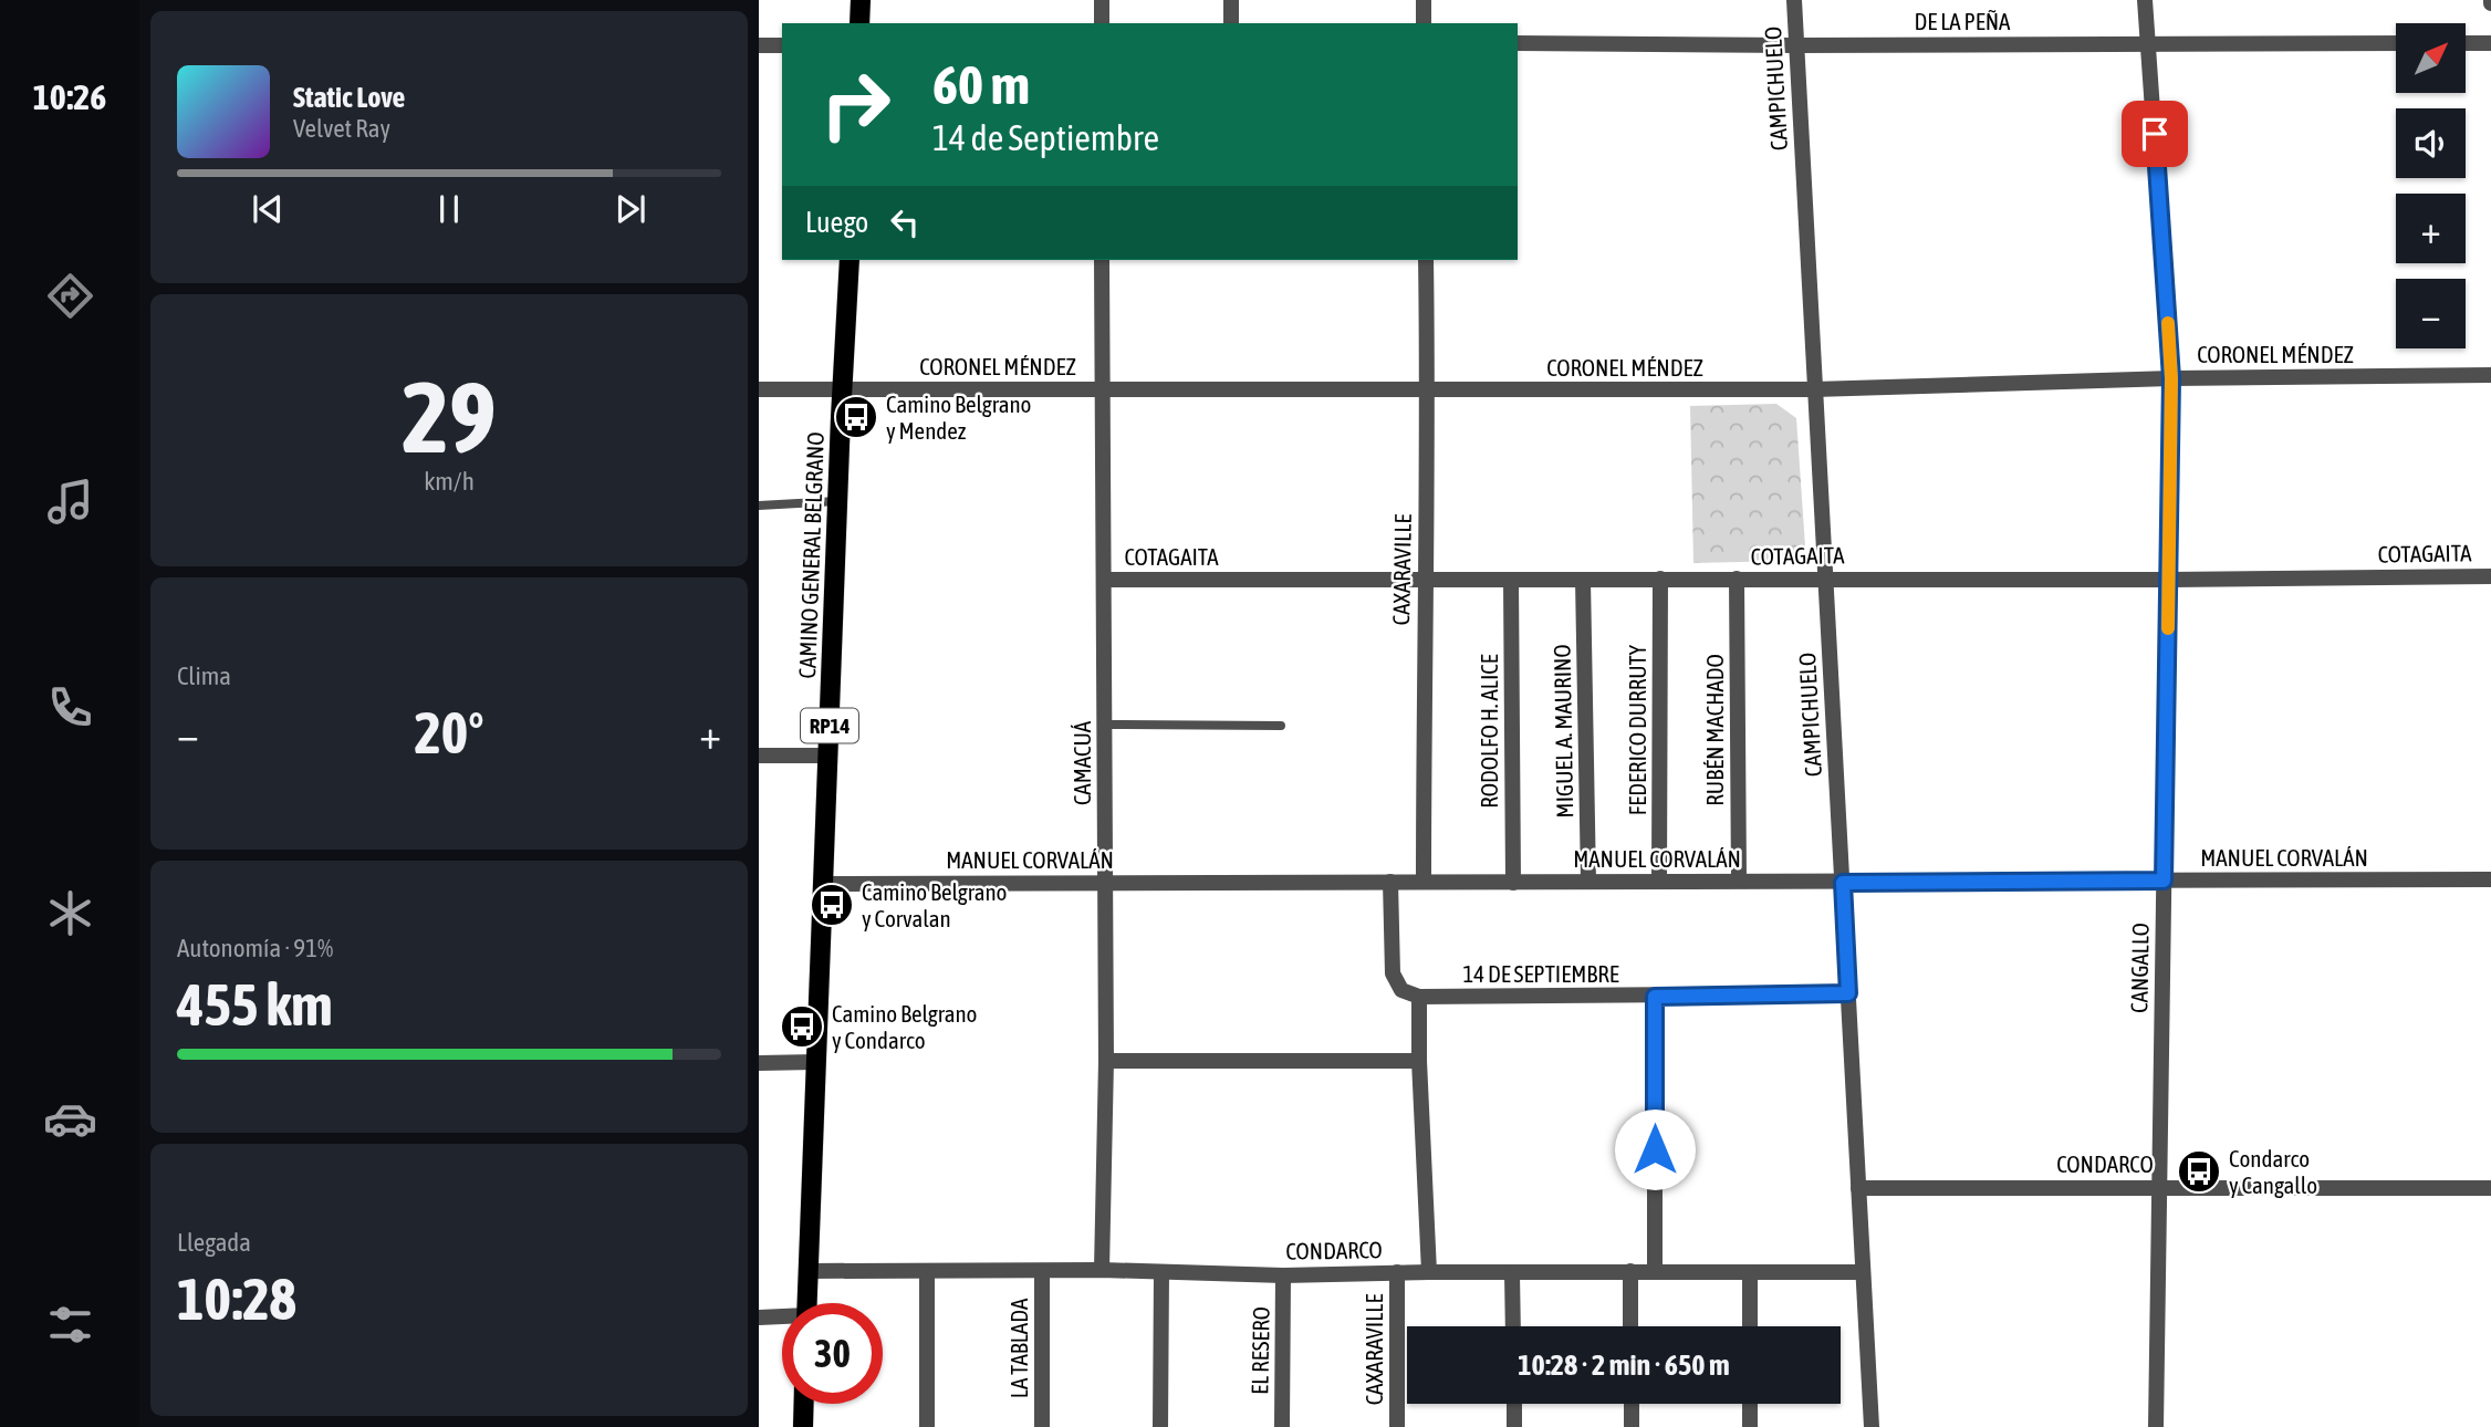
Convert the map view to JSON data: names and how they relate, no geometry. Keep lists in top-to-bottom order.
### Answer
{
  "streets": {
    "main road": ["CAMINO GENERAL BELGRANO", "RP14"],
    "street": [
      "DE LA PEÑA",
      "CAMPICHUELO",
      "CORONEL MÉNDEZ",
      "COTAGAITA",
      "CAXARAVILLE",
      "FEDERICO DURRUTY",
      "RUBÉN MACHADO",
      "RODOLFO H. ALICE",
      "MIGUEL A. MAURINO",
      "CAMACUÁ",
      "MANUEL CORVALÁN",
      "CANGALLO",
      "14 DE SEPTIEMBRE",
      "CONDARCO",
      "LA TABLADA",
      "EL RESERO"
    ]
  },
  "crossings": [
    ["DE LA PEÑA", "CAMPICHUELO"],
    ["DE LA PEÑA", "CANGALLO"],
    ["CAMPICHUELO", "CORONEL MÉNDEZ"],
    ["CAMPICHUELO", "COTAGAITA"],
    ["CAMPICHUELO", "MANUEL CORVALÁN"],
    ["CAMPICHUELO", "14 DE SEPTIEMBRE"],
    ["CAMPICHUELO", "CONDARCO"],
    ["CORONEL MÉNDEZ", "CAMINO GENERAL BELGRANO"],
    ["CORONEL MÉNDEZ", "CAXARAVILLE"],
    ["CORONEL MÉNDEZ", "CAMACUÁ"],
    ["CORONEL MÉNDEZ", "CANGALLO"],
    ["COTAGAITA", "CAXARAVILLE"],
    ["COTAGAITA", "FEDERICO DURRUTY"],
    ["COTAGAITA", "RUBÉN MACHADO"],
    ["COTAGAITA", "RODOLFO H. ALICE"],
    ["COTAGAITA", "MIGUEL A. MAURINO"],
    ["COTAGAITA", "CAMACUÁ"],
    ["COTAGAITA", "CANGALLO"],
    ["CAMINO GENERAL BELGRANO", "MANUEL CORVALÁN"],
    ["CAMINO GENERAL BELGRANO", "CONDARCO"],
    ["CAXARAVILLE", "MANUEL CORVALÁN"],
    ["CAXARAVILLE", "CONDARCO"],
    ["FEDERICO DURRUTY", "MANUEL CORVALÁN"],
    ["RUBÉN MACHADO", "MANUEL CORVALÁN"],
    ["RODOLFO H. ALICE", "MANUEL CORVALÁN"],
    ["MIGUEL A. MAURINO", "MANUEL CORVALÁN"],
    ["CAMACUÁ", "MANUEL CORVALÁN"],
    ["CAMACUÁ", "CONDARCO"],
    ["MANUEL CORVALÁN", "CANGALLO"],
    ["CANGALLO", "CONDARCO"],
    ["CONDARCO", "LA TABLADA"],
    ["CONDARCO", "EL RESERO"]
  ],
  "places": {
    "bus stop": [
      "Camino Belgrano y Mendez",
      "Camino Belgrano y Corvalan",
      "Camino Belgrano y Condarco",
      "Condarco y Cangallo"
    ]
  },
  "north": "top right",
  "page": {
    "tabs": "10:26",
    "map_buttons": ["+", "−"],
    "turn": ["60 m", "14 de Septiembre"],
    "song": ["Static Love", "Velvet Ray"],
    "then": "Luego",
    "tile": [
      ["29", "km/h"],
      "Clima",
      ["Autonomía · 91%", "455 km"],
      ["Llegada", "10:28"]
    ],
    "heat": ["−", "20°", "+"],
    "limit": "30",
    "trip": "10:28 · 2 min · 650 m"
  }
}
